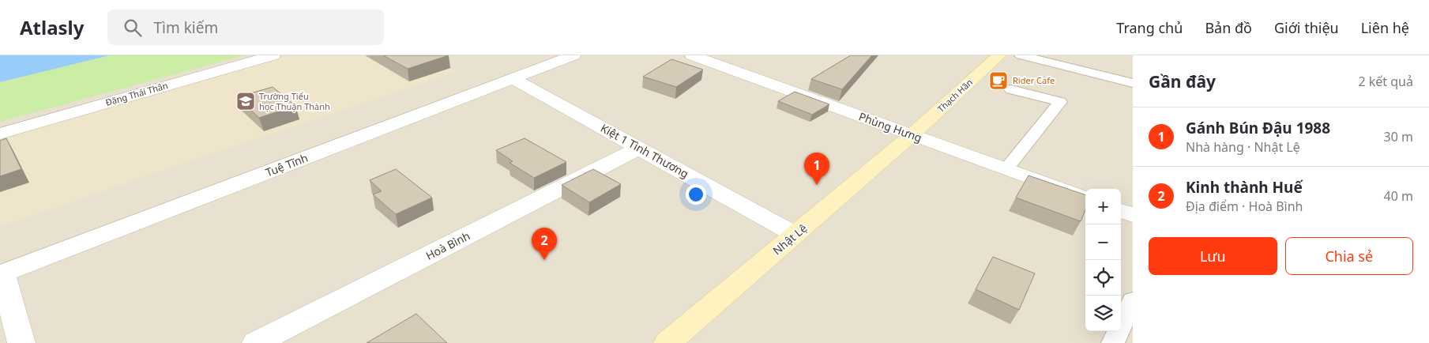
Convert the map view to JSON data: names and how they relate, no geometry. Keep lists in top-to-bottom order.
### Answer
{
  "streets": {
    "street": [
      "Đặng Thái Thân",
      "Thạch Hãn",
      "Phùng Hưng",
      "Kiệt 1 Tình Thương",
      "Tuệ Tĩnh",
      "Nhật Lệ",
      "Hoà Bình"
    ]
  },
  "crossings": [
    ["Thạch Hãn", "Phùng Hưng"],
    ["Thạch Hãn", "Nhật Lệ"],
    ["Phùng Hưng", "Nhật Lệ"],
    ["Kiệt 1 Tình Thương", "Tuệ Tĩnh"],
    ["Kiệt 1 Tình Thương", "Nhật Lệ"],
    ["Kiệt 1 Tình Thương", "Hoà Bình"]
  ],
  "places": {
    "cafe": ["Rider Cafe"],
    "school or university": ["Trường Tiểu học Thuận Thành"]
  },
  "page": {
    "header": "Atlasly",
    "search": "Tìm kiếm",
    "nav": [
      "Trang chủ",
      "Bản đồ",
      "Giới thiệu",
      "Liên hệ"
    ],
    "heading": ["Gần đây", "2 kết quả"],
    "list": [
      {
        "mark": "1",
        "name": "Gánh Bún Đậu 1988",
        "note": "Nhà hàng · Nhật Lệ",
        "value": "30 m"
      },
      {
        "mark": "2",
        "name": "Kinh thành Huế",
        "note": "Địa điểm · Hoà Bình",
        "value": "40 m"
      }
    ],
    "pins": ["1", "2"],
    "map_buttons": ["+", "−"],
    "buttons": ["Lưu", "Chia sẻ"]
  }
}
